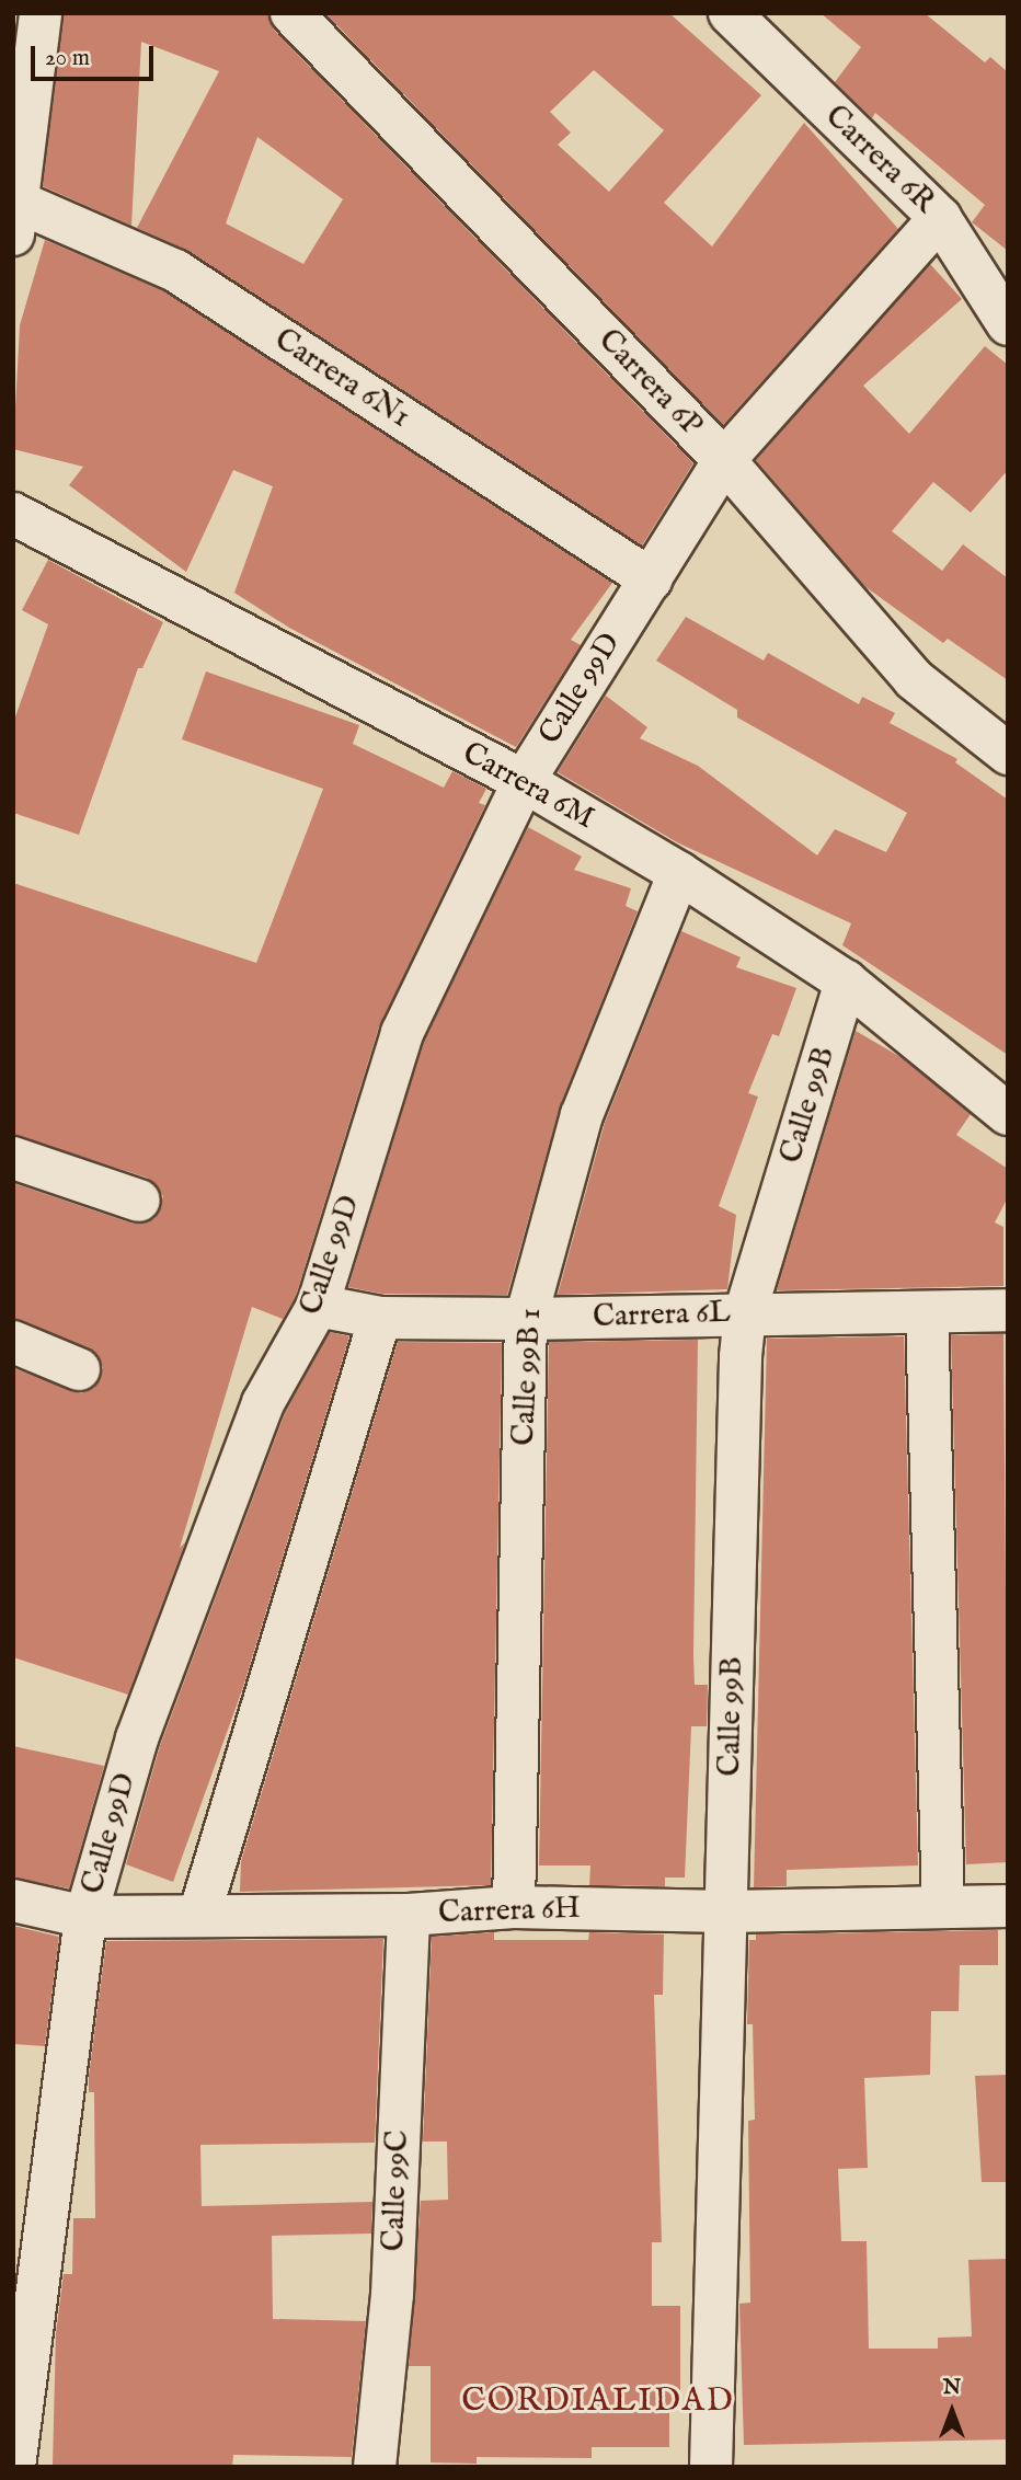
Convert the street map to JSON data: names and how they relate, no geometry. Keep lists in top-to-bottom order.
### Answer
{
  "streets": {
    "street": [
      "Carrera 6R",
      "Carrera 6N1",
      "Carrera 6P",
      "Calle 99D",
      "Carrera 6M",
      "Calle 99B",
      "Carrera 6L",
      "Calle 99B 1",
      "Carrera 6H",
      "Calle 99C"
    ]
  },
  "crossings": [
    ["Carrera 6R", "Calle 99D"],
    ["Carrera 6N1", "Calle 99D"],
    ["Carrera 6P", "Calle 99D"],
    ["Calle 99D", "Carrera 6M"],
    ["Calle 99D", "Carrera 6L"],
    ["Calle 99D", "Carrera 6H"],
    ["Carrera 6M", "Calle 99B"],
    ["Carrera 6M", "Calle 99B 1"],
    ["Calle 99B", "Carrera 6L"],
    ["Calle 99B", "Carrera 6H"],
    ["Carrera 6L", "Calle 99B 1"],
    ["Calle 99B 1", "Carrera 6H"],
    ["Carrera 6H", "Calle 99C"]
  ],
  "districts": ["CORDIALIDAD"],
  "scale_bar": "20 m",
  "north": "top"
}
